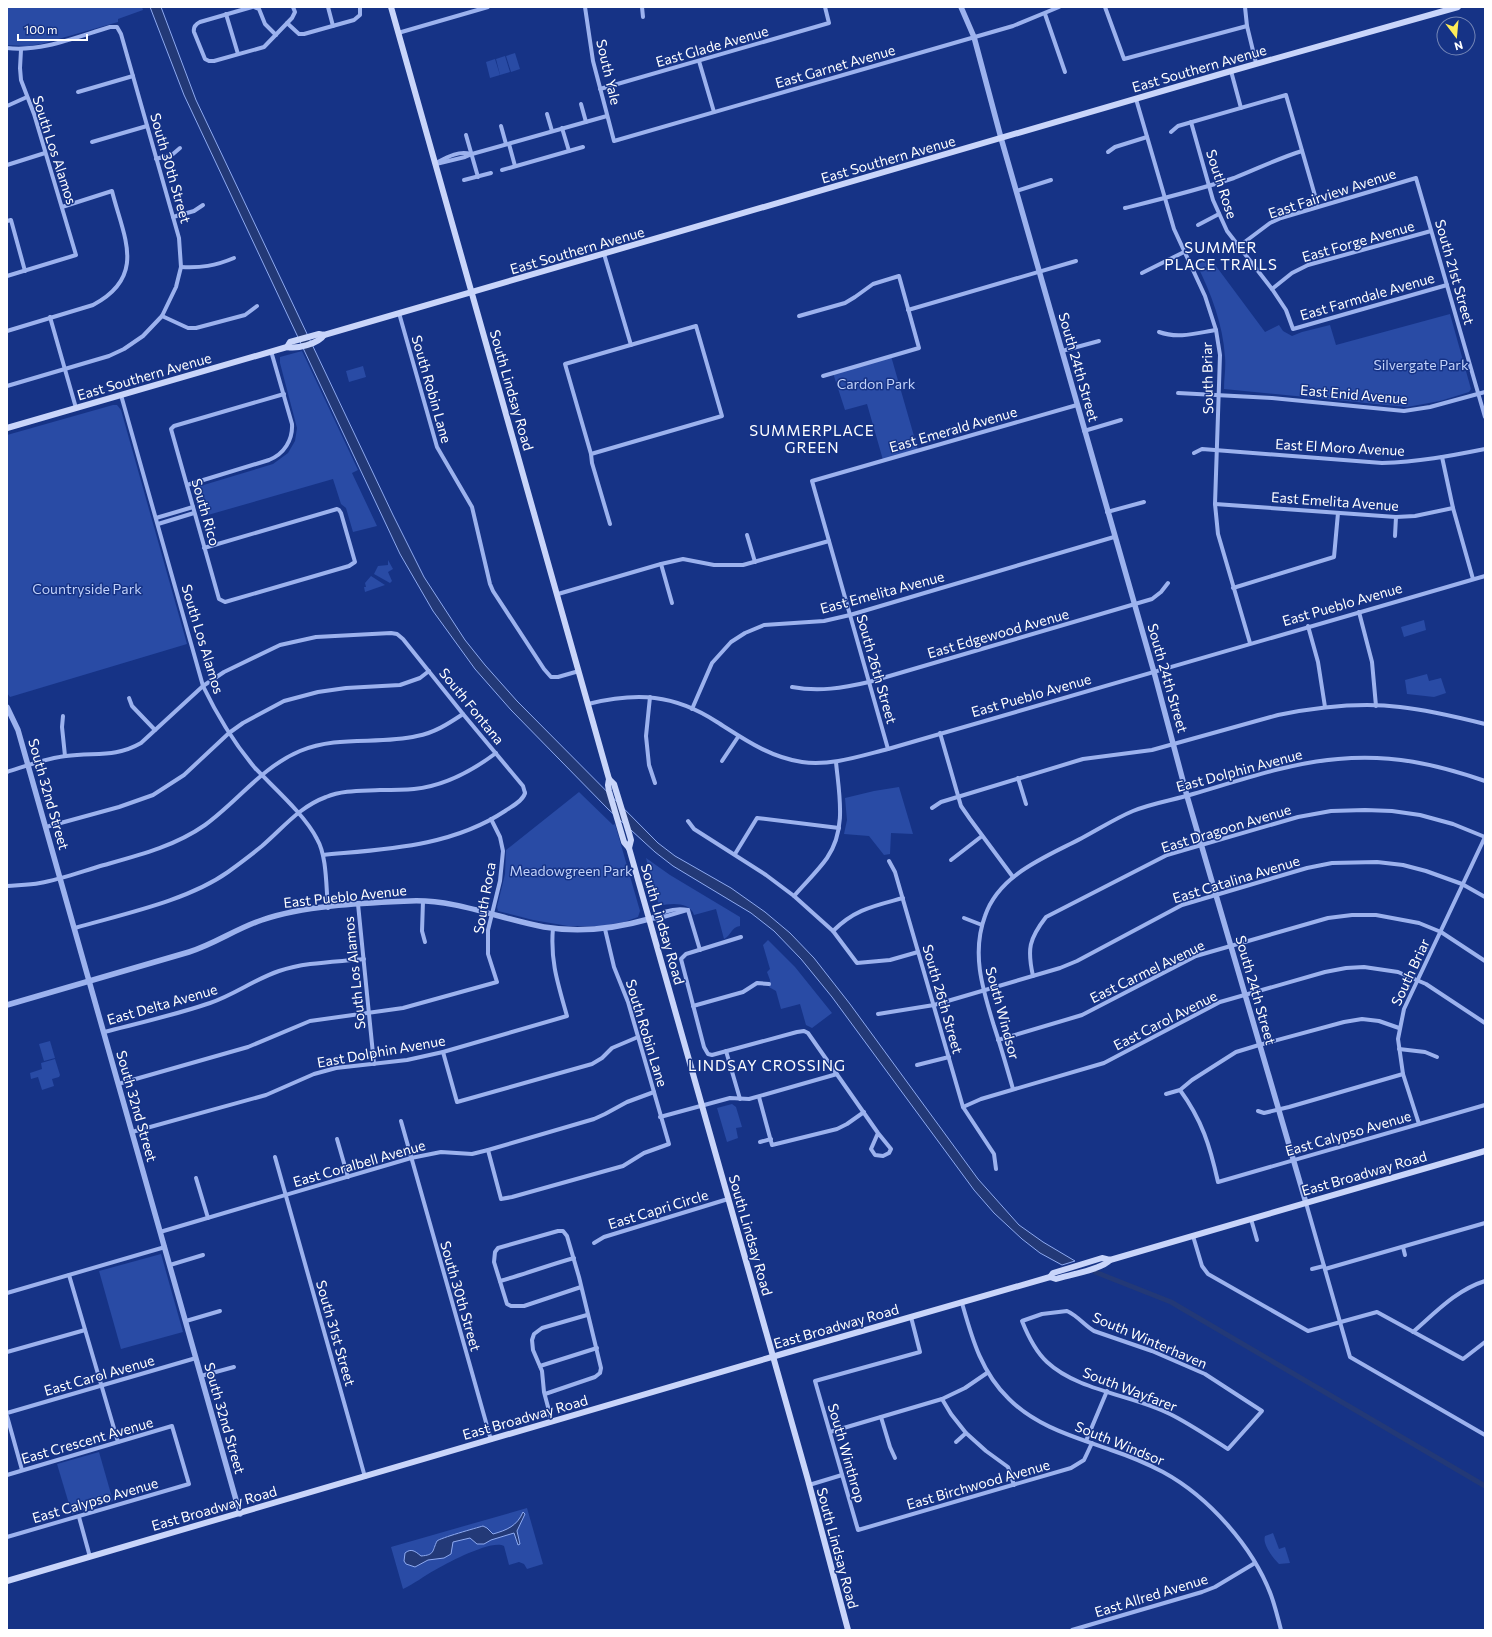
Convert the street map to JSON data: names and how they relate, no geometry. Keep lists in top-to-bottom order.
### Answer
{
  "streets": {
    "main road": ["East Southern Avenue", "South Lindsay Road", "East Broadway Road"],
    "street": [
      "East Glade Avenue",
      "East Garnet Avenue",
      "South Yale",
      "South Los Alamos",
      "South 30th Street",
      "South Rose",
      "East Fairview Avenue",
      "East Forge Avenue",
      "South 21st Street",
      "East Farmdale Avenue",
      "South 24th Street",
      "South Briar",
      "South Robin Lane",
      "East Enid Avenue",
      "East Emerald Avenue",
      "East El Moro Avenue",
      "East Emelita Avenue",
      "South Rico",
      "East Pueblo Avenue",
      "East Edgewood Avenue",
      "South 26th Street",
      "South Fontana",
      "East Dolphin Avenue",
      "South 32nd Street",
      "East Dragoon Avenue",
      "East Catalina Avenue",
      "South Roca",
      "East Carmel Avenue",
      "East Delta Avenue",
      "South Windsor",
      "East Carol Avenue",
      "East Calypso Avenue",
      "East Coralbell Avenue",
      "East Capri Circle",
      "South 31st Street",
      "South Winterhaven",
      "South Wayfarer",
      "East Crescent Avenue",
      "South Winthrop",
      "East Birchwood Avenue",
      "East Allred Avenue"
    ]
  },
  "crossings": [
    ["East Glade Avenue", "South Yale"],
    ["East Garnet Avenue", "South Yale"],
    ["East Garnet Avenue", "South 24th Street"],
    ["East Southern Avenue", "South Los Alamos"],
    ["East Southern Avenue", "South 24th Street"],
    ["East Southern Avenue", "South Briar"],
    ["East Southern Avenue", "South Robin Lane"],
    ["East Southern Avenue", "South Lindsay Road"],
    ["South Los Alamos", "South 30th Street"],
    ["South Los Alamos", "East Pueblo Avenue"],
    ["South Los Alamos", "South Fontana"],
    ["South Los Alamos", "East Dolphin Avenue"],
    ["South Los Alamos", "South Roca"],
    ["South Los Alamos", "East Delta Avenue"],
    ["South 30th Street", "East Coralbell Avenue"],
    ["South 30th Street", "East Broadway Road"],
    ["South Rose", "East Fairview Avenue"],
    ["South Rose", "East Forge Avenue"],
    ["South Rose", "East Farmdale Avenue"],
    ["East Fairview Avenue", "South 21st Street"],
    ["East Forge Avenue", "South 21st Street"],
    ["South 21st Street", "East Farmdale Avenue"],
    ["South 21st Street", "East Enid Avenue"],
    ["South 24th Street", "East Emerald Avenue"],
    ["South 24th Street", "East Emelita Avenue"],
    ["South 24th Street", "East Pueblo Avenue"],
    ["South 24th Street", "East Edgewood Avenue"],
    ["South 24th Street", "East Dolphin Avenue"],
    ["South 24th Street", "East Dragoon Avenue"],
    ["South 24th Street", "East Catalina Avenue"],
    ["South 24th Street", "East Carmel Avenue"],
    ["South 24th Street", "East Carol Avenue"],
    ["South 24th Street", "East Calypso Avenue"],
    ["South 24th Street", "East Broadway Road"],
    ["South Briar", "East Enid Avenue"],
    ["South Briar", "East El Moro Avenue"],
    ["South Briar", "East Emelita Avenue"],
    ["South Briar", "East Pueblo Avenue"],
    ["South Briar", "East Dragoon Avenue"],
    ["South Briar", "East Catalina Avenue"],
    ["South Briar", "East Carmel Avenue"],
    ["South Briar", "East Carol Avenue"],
    ["South Briar", "East Calypso Avenue"],
    ["South Robin Lane", "South Lindsay Road"],
    ["South Robin Lane", "East Pueblo Avenue"],
    ["South Robin Lane", "East Coralbell Avenue"],
    ["South Lindsay Road", "East Pueblo Avenue"],
    ["South Lindsay Road", "East Broadway Road"],
    ["South Lindsay Road", "East Capri Circle"],
    ["East Emerald Avenue", "South 26th Street"],
    ["East Emelita Avenue", "East Pueblo Avenue"],
    ["East Emelita Avenue", "South 26th Street"],
    ["East Pueblo Avenue", "South 26th Street"],
    ["East Pueblo Avenue", "East Dolphin Avenue"],
    ["East Pueblo Avenue", "South 32nd Street"],
    ["East Pueblo Avenue", "South Roca"],
    ["East Edgewood Avenue", "South 26th Street"],
    ["South 26th Street", "East Catalina Avenue"],
    ["South 26th Street", "East Carol Avenue"],
    ["South Fontana", "South Roca"],
    ["East Dolphin Avenue", "South 32nd Street"],
    ["East Dolphin Avenue", "South Windsor"],
    ["South 32nd Street", "East Delta Avenue"],
    ["South 32nd Street", "East Carol Avenue"],
    ["South 32nd Street", "East Coralbell Avenue"],
    ["South 32nd Street", "East Broadway Road"],
    ["East Dragoon Avenue", "East Catalina Avenue"],
    ["East Catalina Avenue", "South Windsor"],
    ["East Carmel Avenue", "South Windsor"],
    ["South Windsor", "East Carol Avenue"],
    ["South Windsor", "East Broadway Road"],
    ["South Windsor", "East Birchwood Avenue"],
    ["South Windsor", "East Allred Avenue"],
    ["East Calypso Avenue", "East Crescent Avenue"],
    ["East Coralbell Avenue", "South 31st Street"],
    ["East Broadway Road", "South 31st Street"],
    ["East Broadway Road", "South Winthrop"],
    ["South Winterhaven", "South Wayfarer"],
    ["South Winthrop", "East Birchwood Avenue"]
  ],
  "districts": ["SUMMER PLACE TRAILS", "SUMMERPLACE GREEN", "LINDSAY CROSSING"],
  "parks": [
    "Silvergate Park",
    "Cardon Park",
    "Countryside Park",
    "Meadowgreen Park"
  ],
  "scale_bar": "100 m",
  "north": "bottom"
}
